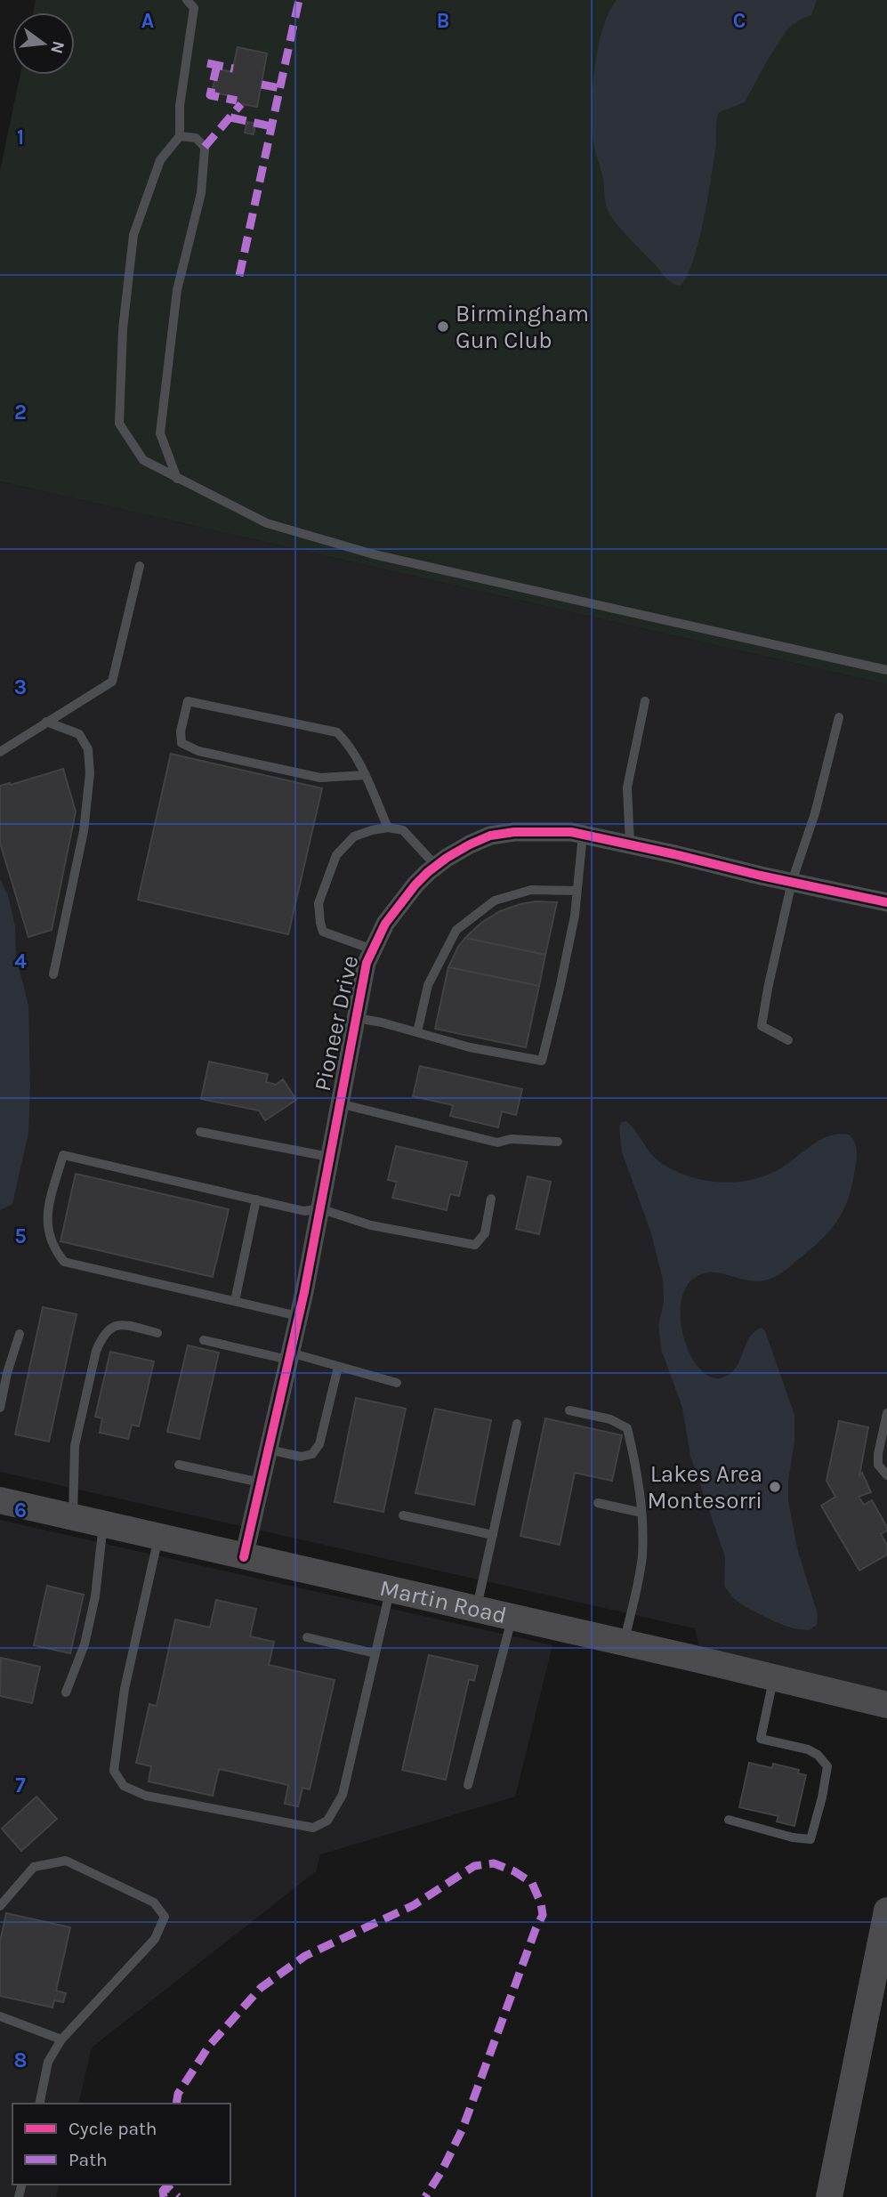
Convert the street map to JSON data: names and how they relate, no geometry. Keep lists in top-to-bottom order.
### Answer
{
  "streets": {
    "main road": ["Martin Road"],
    "street": ["Pioneer Drive"]
  },
  "crossings": [
    ["Pioneer Drive", "Martin Road"]
  ],
  "places": ["Birmingham Gun Club", "Lakes Area Montesorri"],
  "legend": ["Cycle path", "Path"],
  "north": "right",
  "grid": {
    "columns": ["A", "B", "C"],
    "rows": [
      "1",
      "2",
      "3",
      "4",
      "5",
      "6",
      "7",
      "8"
    ]
  }
}
